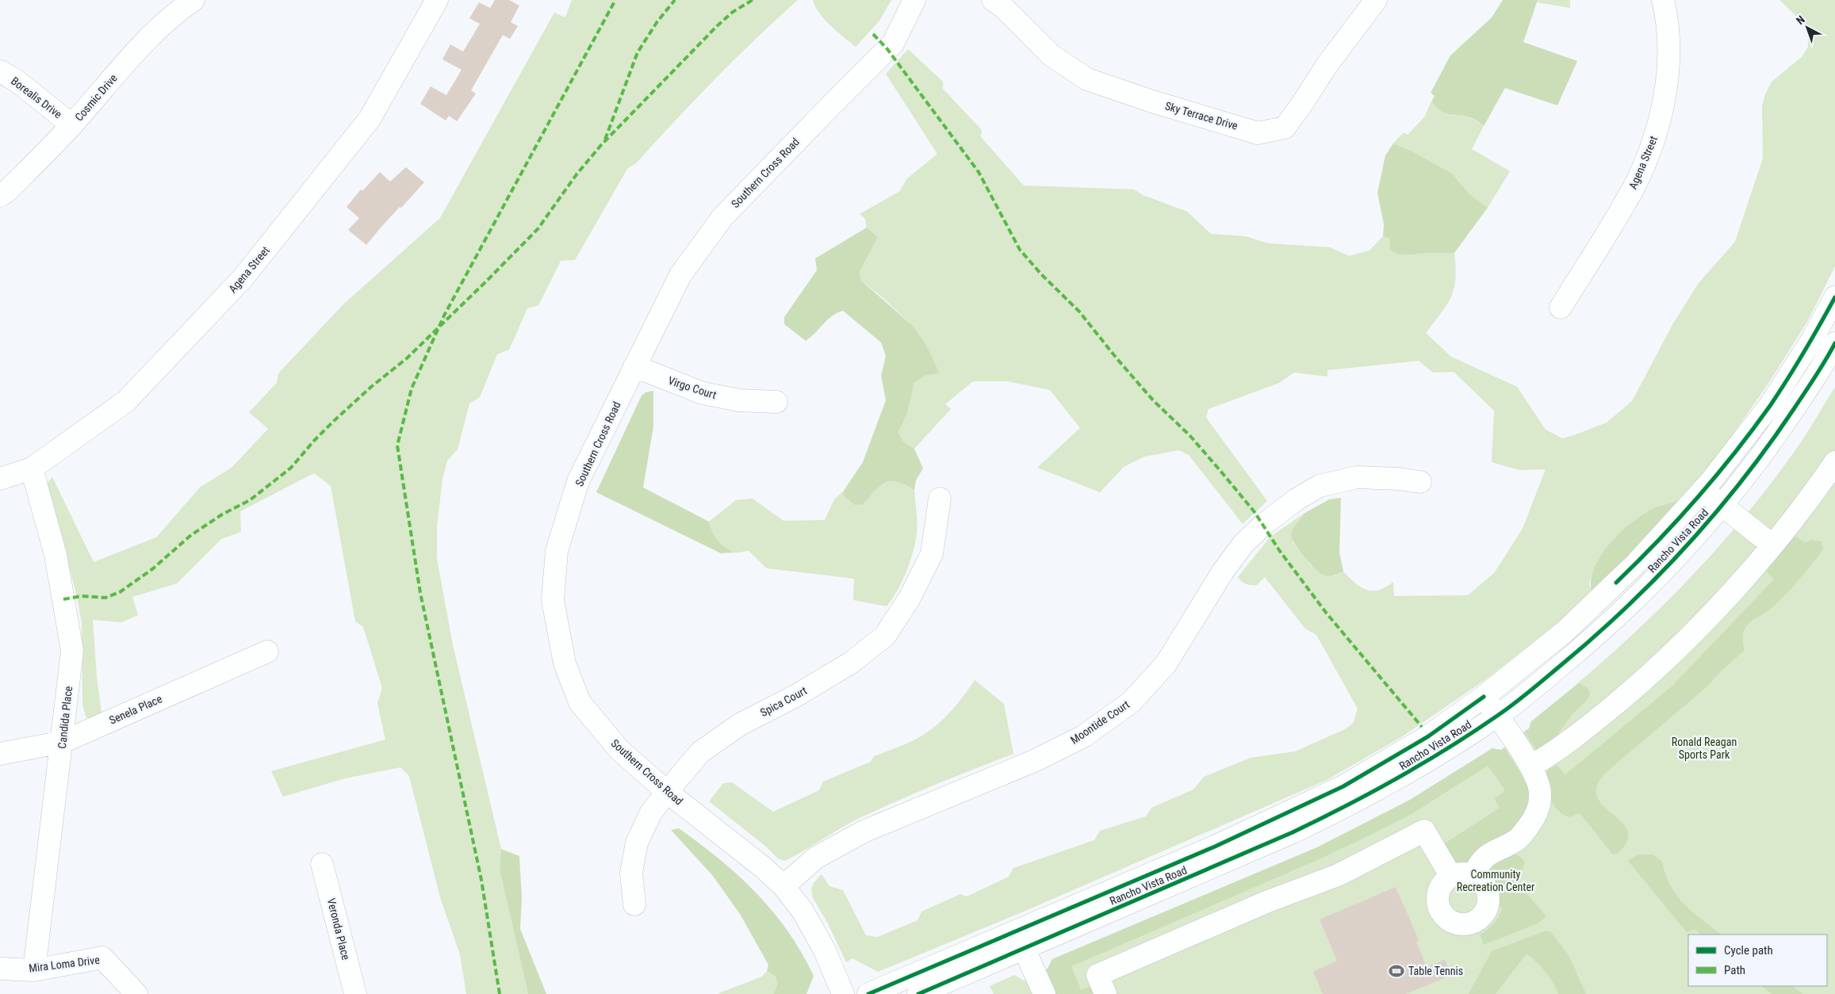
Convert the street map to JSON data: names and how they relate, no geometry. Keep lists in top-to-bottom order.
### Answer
{
  "streets": {
    "street": [
      "Borealis Drive",
      "Cosmic Drive",
      "Sky Terrace Drive",
      "Agena Street",
      "Southern Cross Road",
      "Virgo Court",
      "Rancho Vista Road",
      "Spica Court",
      "Senela Place",
      "Candida Place",
      "Moontide Court",
      "Veronda Place",
      "Mira Loma Drive"
    ]
  },
  "crossings": [
    ["Borealis Drive", "Cosmic Drive"],
    ["Agena Street", "Candida Place"],
    ["Southern Cross Road", "Virgo Court"],
    ["Southern Cross Road", "Spica Court"],
    ["Southern Cross Road", "Moontide Court"],
    ["Senela Place", "Candida Place"],
    ["Candida Place", "Mira Loma Drive"]
  ],
  "parks": ["Ronald Reagan Sports Park", "Community Recreation Center"],
  "places": {
    "sports": ["Table Tennis"]
  },
  "legend": ["Cycle path", "Path"],
  "north": "top left"
}
